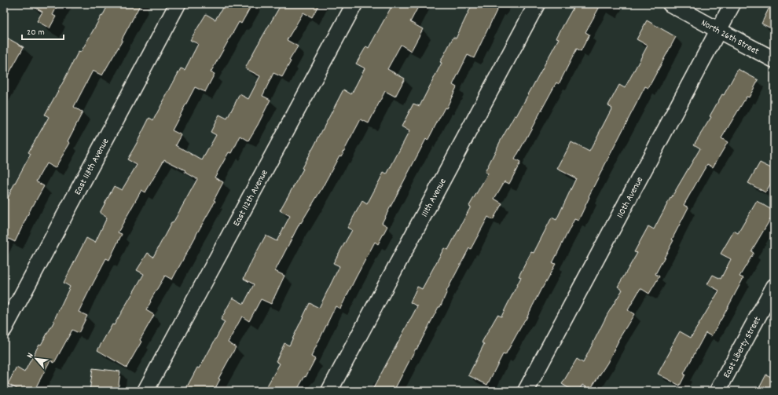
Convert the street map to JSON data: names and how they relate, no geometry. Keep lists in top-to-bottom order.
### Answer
{
  "streets": {
    "street": [
      "North 26th Street",
      "East 113th Avenue",
      "East 112th Avenue",
      "111th Avenue",
      "110th Avenue",
      "East Liberty Street"
    ]
  },
  "crossings": [
    ["North 26th Street", "110th Avenue"]
  ],
  "scale_bar": "20 m",
  "north": "top left"
}
